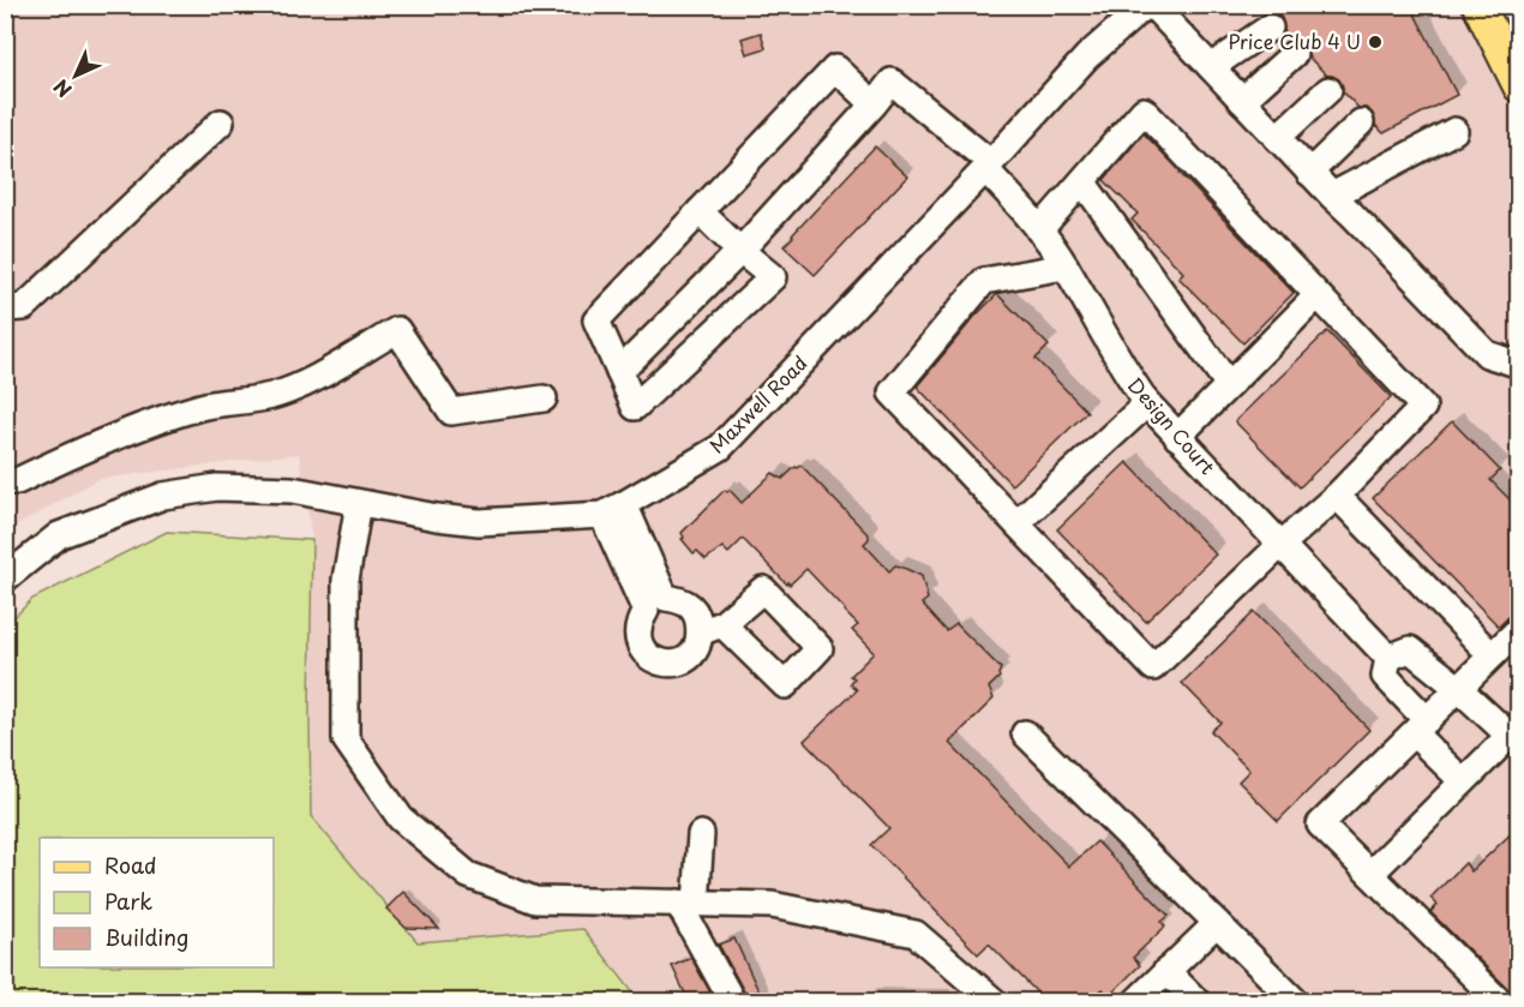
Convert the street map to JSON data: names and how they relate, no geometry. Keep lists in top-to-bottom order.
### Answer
{
  "streets": {
    "street": ["Maxwell Road", "Design Court"]
  },
  "crossings": [
    ["Maxwell Road", "Design Court"]
  ],
  "places": ["Price Club 4 U"],
  "legend": ["Road", "Park", "Building"],
  "north": "bottom left"
}
